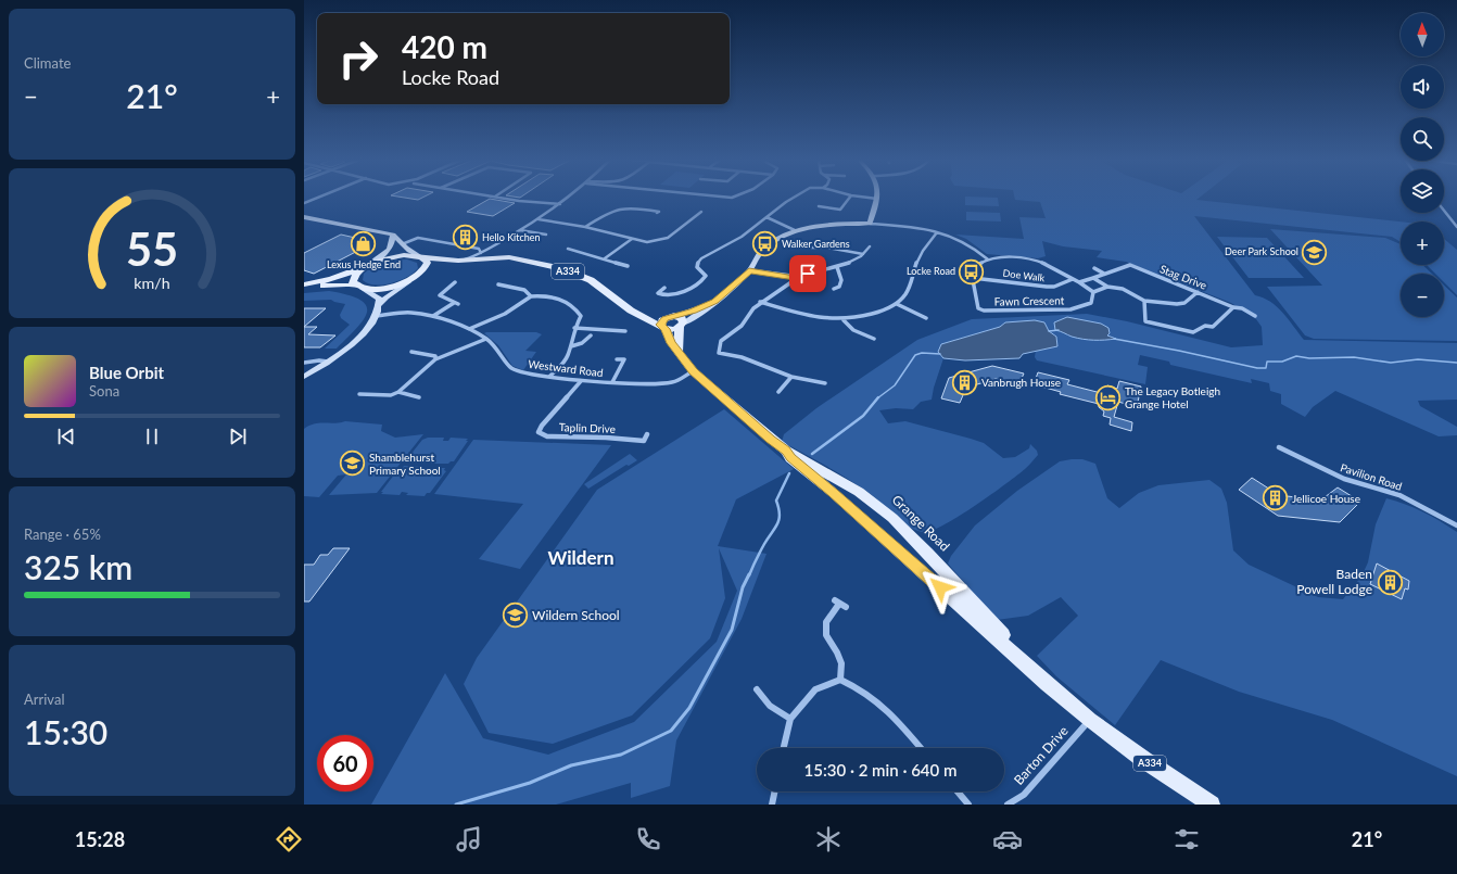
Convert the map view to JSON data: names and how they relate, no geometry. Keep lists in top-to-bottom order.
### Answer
{
  "streets": {
    "main road": ["A334", "Grange Road"],
    "street": [
      "Doe Walk",
      "Stag Drive",
      "Fawn Crescent",
      "Westward Road",
      "Taplin Drive",
      "Pavilion Road",
      "Barton Drive"
    ]
  },
  "crossings": [
    ["A334", "Grange Road"],
    ["Doe Walk", "Fawn Crescent"],
    ["Westward Road", "Taplin Drive"],
    ["Westward Road", "Grange Road"],
    ["Grange Road", "Barton Drive"]
  ],
  "districts": ["Wildern"],
  "places": {
    "building": [
      "Hello Kitchen",
      "Vanbrugh House",
      "Jellicoe House",
      "Baden Powell Lodge"
    ],
    "shop": ["Lexus Hedge End"],
    "bus stop": ["Walker Gardens", "Locke Road"],
    "school or university": ["Deer Park School", "Shamblehurst Primary School", "Wildern School"],
    "hotel": ["The Legacy Botleigh Grange Hotel"]
  },
  "north": "top",
  "page": {
    "tile": [
      "Climate",
      ["Range · 65%", "325 km"],
      ["Arrival", "15:30"]
    ],
    "map_buttons": ["+", "−"],
    "turn": ["420 m", "Locke Road"],
    "heat": ["−", "21°", "+"],
    "song": ["Blue Orbit", "Sona"],
    "limit": "60",
    "trip": "15:30 · 2 min · 640 m",
    "tabs": ["15:28", "21°"],
    "gauge": ["55", "km/h"]
  }
}
